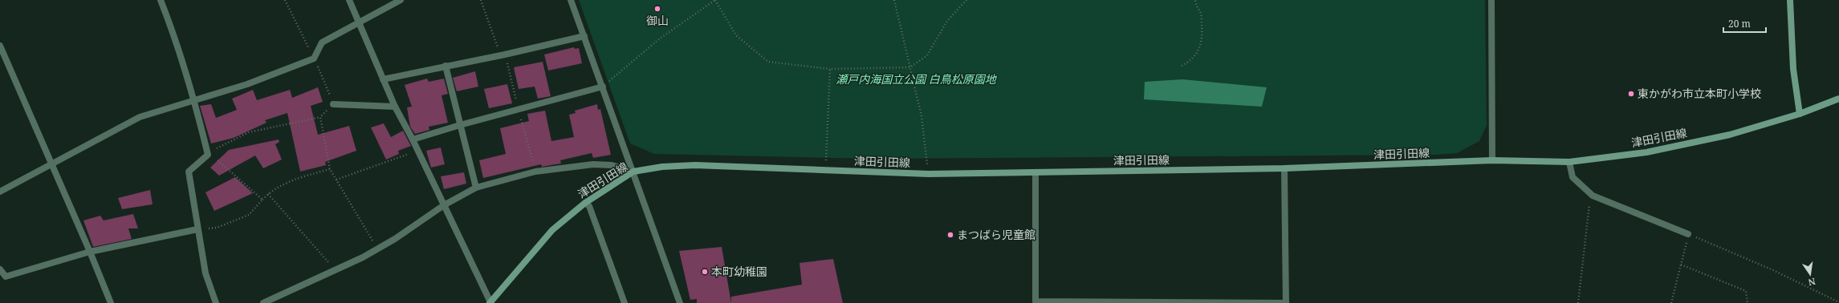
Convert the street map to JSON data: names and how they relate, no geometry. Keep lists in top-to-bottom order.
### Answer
{
  "streets": {
    "main road": ["津田引田線"]
  },
  "parks": ["瀬戸内海国立公園 白鳥松原園地"],
  "places": [
    "御山",
    "東かがわ市立本町小学校",
    "まつばら児童館",
    "本町幼稚園"
  ],
  "scale_bar": "20 m",
  "north": "bottom"
}
